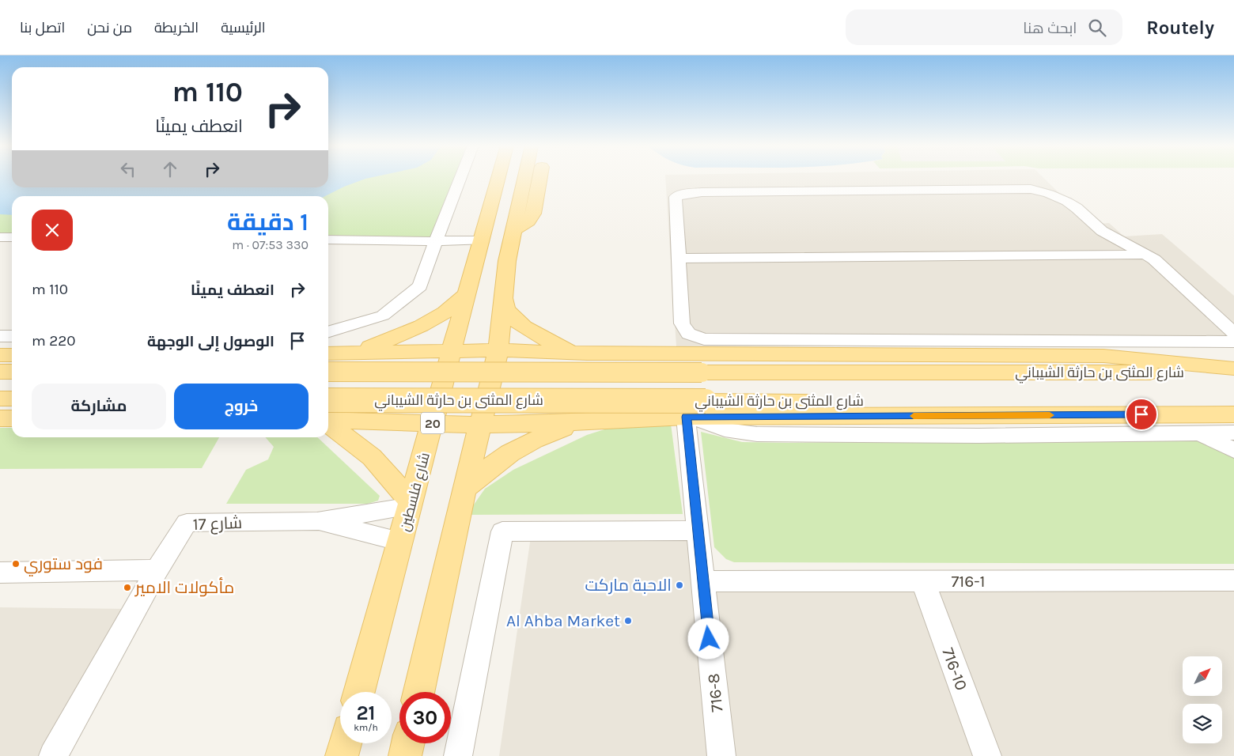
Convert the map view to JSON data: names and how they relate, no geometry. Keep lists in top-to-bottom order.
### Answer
{
  "streets": {
    "main road": ["شارع المثنى بن حارثة الشيباني", "20", "شارع فلسطين"],
    "street": [
      "شارع 17",
      "716-1",
      "716-10",
      "716-8"
    ]
  },
  "crossings": [
    ["شارع المثنى بن حارثة الشيباني", "716-8"],
    ["شارع فلسطين", "شارع 17"],
    ["716-1", "716-10"],
    ["716-1", "716-8"]
  ],
  "places": [
    "فود ستوري",
    "الاحبة ماركت",
    "مأكولات الامير",
    "Al Ahba Market"
  ],
  "north": "top right",
  "page": {
    "header": "Routely",
    "search": "ابحث هنا",
    "nav": [
      "الرئيسية",
      "الخريطة",
      "من نحن",
      "اتصل بنا"
    ],
    "turn": ["110 m", "انعطف يمينًا"],
    "heading": ["1 دقيقة", "330 m · 07:53"],
    "list": [
      {
        "name": "انعطف يمينًا",
        "value": "110 m"
      },
      {
        "name": "الوصول إلى الوجهة",
        "value": "220 m"
      }
    ],
    "buttons": ["خروج", "مشاركة"],
    "speed": "21 km/h",
    "limit": "30"
  }
}
